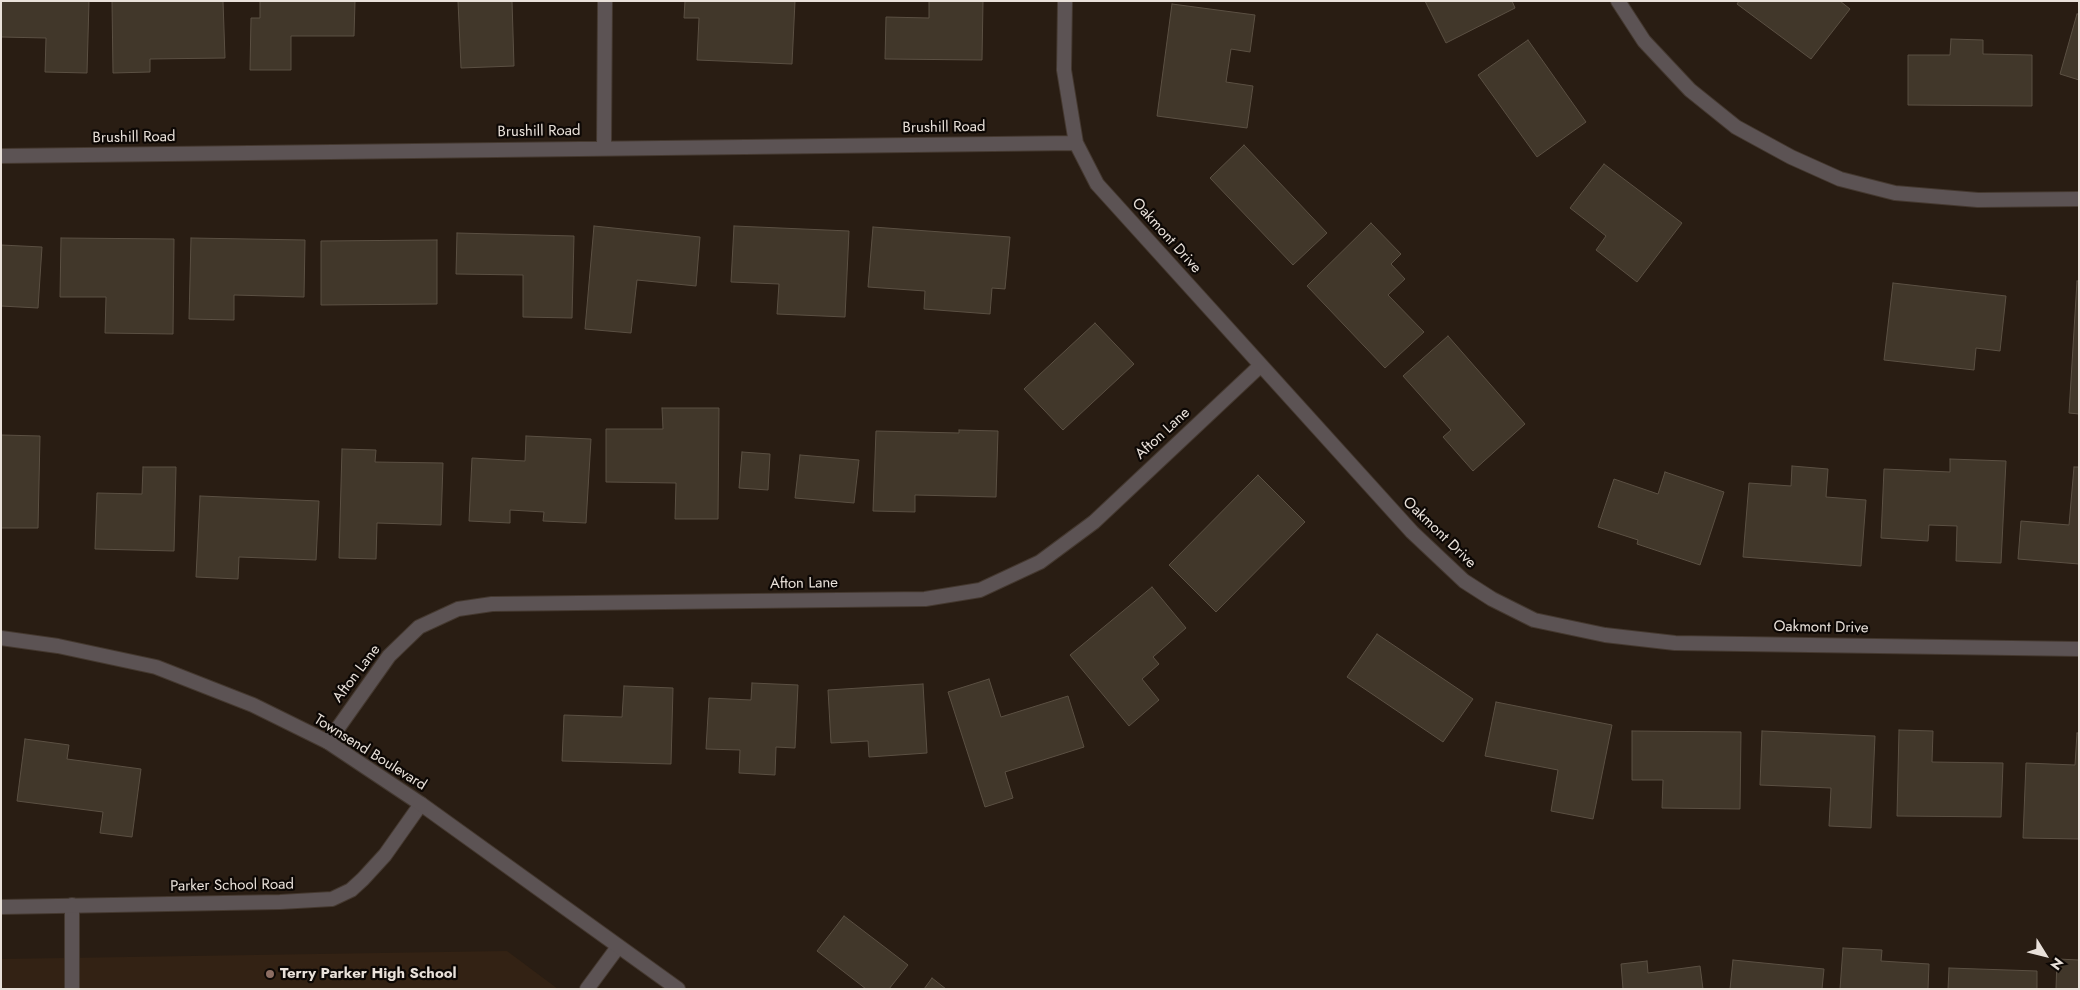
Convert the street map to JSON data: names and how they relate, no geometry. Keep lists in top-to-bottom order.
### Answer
{
  "streets": {
    "street": [
      "Brushill Road",
      "Oakmont Drive",
      "Afton Lane",
      "Townsend Boulevard",
      "Parker School Road"
    ]
  },
  "crossings": [
    ["Brushill Road", "Oakmont Drive"],
    ["Oakmont Drive", "Afton Lane"],
    ["Afton Lane", "Townsend Boulevard"],
    ["Townsend Boulevard", "Parker School Road"]
  ],
  "places": ["Terry Parker High School"],
  "north": "bottom right"
}
